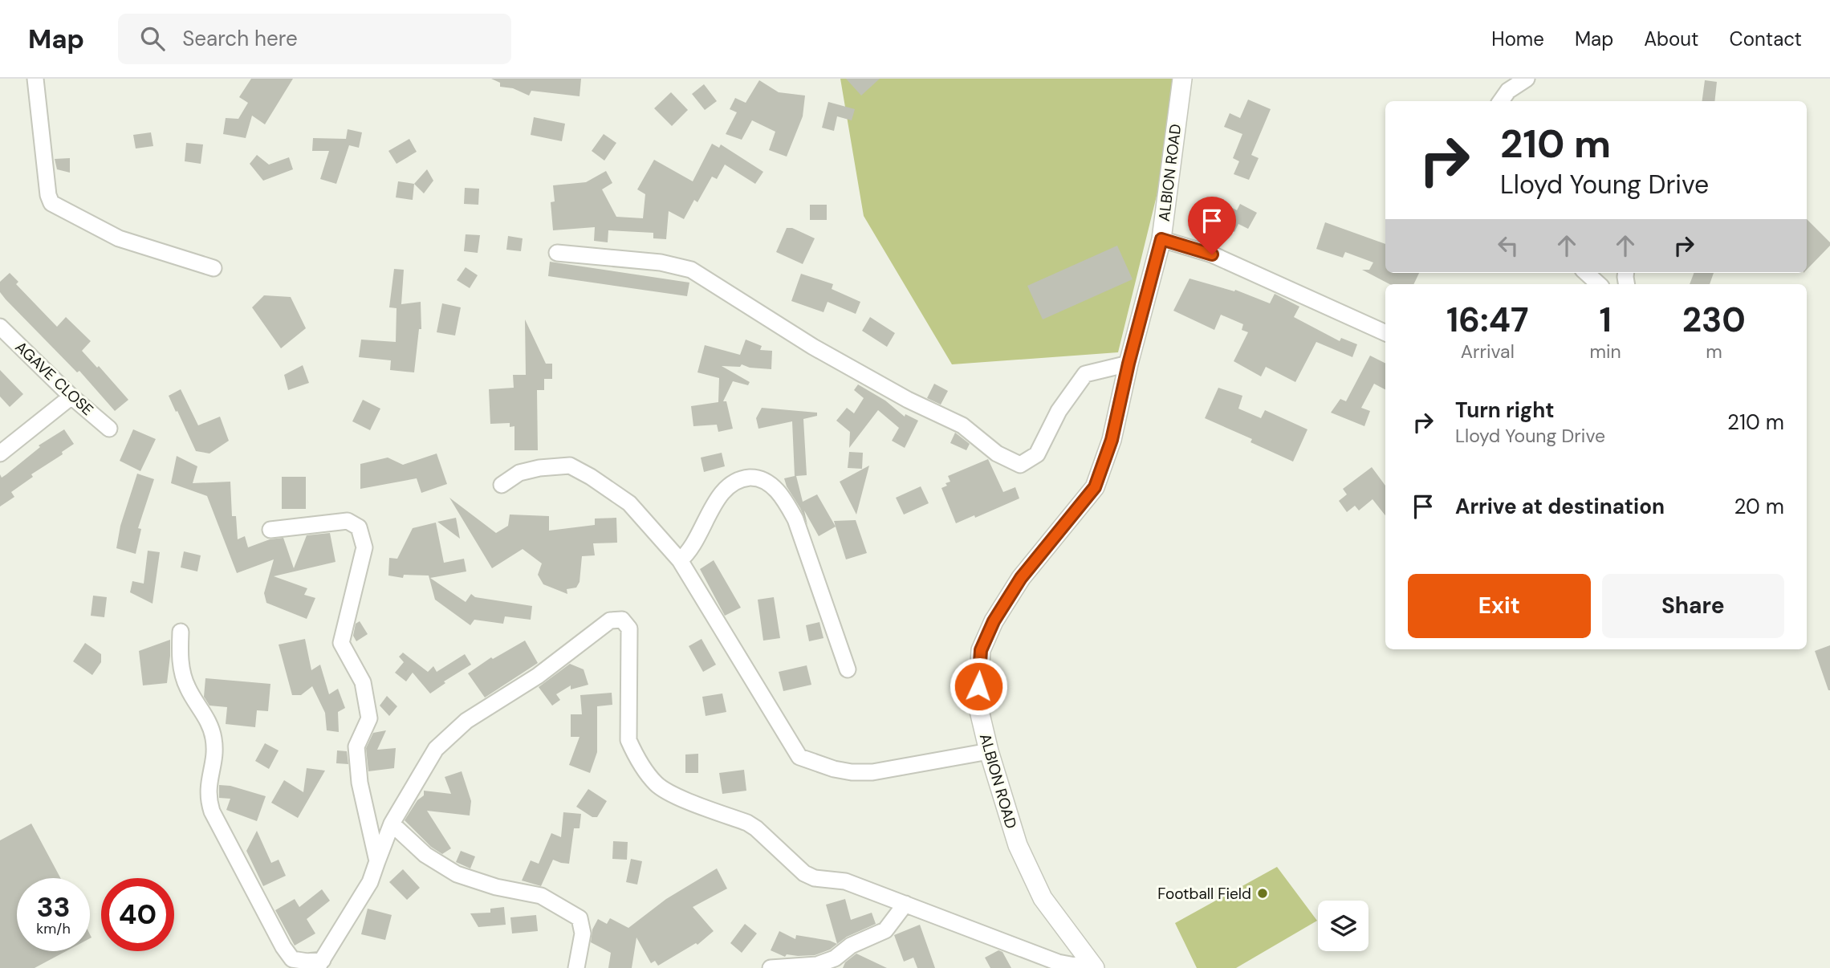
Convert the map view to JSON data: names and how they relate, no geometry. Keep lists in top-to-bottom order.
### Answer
{
  "streets": {
    "street": ["ALBION ROAD", "AGAVE CLOSE"]
  },
  "places": ["Football Field"],
  "page": {
    "header": "Map",
    "search": "Search here",
    "nav": [
      "Home",
      "Map",
      "About",
      "Contact"
    ],
    "turn": ["210 m", "Lloyd Young Drive"],
    "eta": [
      "16:47",
      "Arrival",
      "1",
      "min",
      "230",
      "m"
    ],
    "list": [
      {
        "name": "Turn right",
        "note": "Lloyd Young Drive",
        "value": "210 m"
      },
      {
        "name": "Arrive at destination",
        "value": "20 m"
      }
    ],
    "buttons": ["Exit", "Share"],
    "speed": "33 km/h",
    "limit": "40"
  }
}
